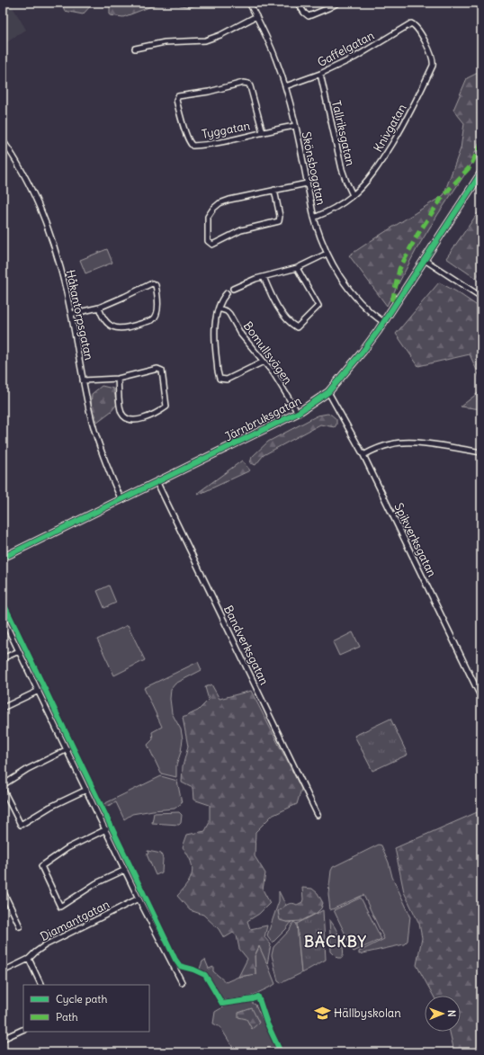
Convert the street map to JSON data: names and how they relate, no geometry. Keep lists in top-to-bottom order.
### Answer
{
  "streets": {
    "street": [
      "Gaffelgatan",
      "Knivgatan",
      "Tyggatan",
      "Tallriksgatan",
      "Skönsbogatan",
      "Håkantorpsgatan",
      "Bomullsvägen",
      "Järnbruksgatan",
      "Spikverksgatan",
      "Bandverksgatan",
      "Diamantgatan"
    ]
  },
  "crossings": [
    ["Gaffelgatan", "Knivgatan"],
    ["Gaffelgatan", "Tallriksgatan"],
    ["Gaffelgatan", "Skönsbogatan"],
    ["Knivgatan", "Tallriksgatan"],
    ["Knivgatan", "Skönsbogatan"],
    ["Tyggatan", "Skönsbogatan"],
    ["Skönsbogatan", "Järnbruksgatan"],
    ["Håkantorpsgatan", "Järnbruksgatan"],
    ["Bomullsvägen", "Järnbruksgatan"],
    ["Järnbruksgatan", "Spikverksgatan"],
    ["Järnbruksgatan", "Bandverksgatan"]
  ],
  "districts": ["BÄCKBY"],
  "places": {
    "school or university": ["Hällbyskolan"]
  },
  "legend": ["Cycle path", "Path"],
  "north": "right"
}
